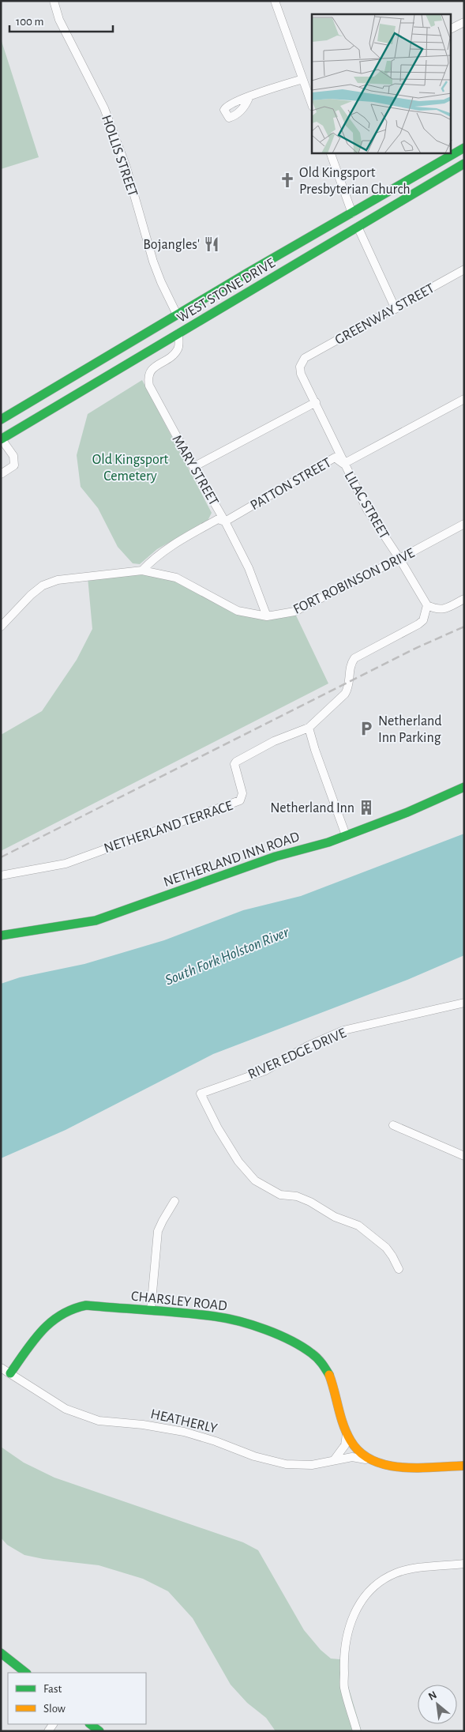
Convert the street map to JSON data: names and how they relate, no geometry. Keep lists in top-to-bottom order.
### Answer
{
  "streets": {
    "main road": [
      "WEST STONE DRIVE",
      "NETHERLAND INN ROAD",
      "CHARSLEY ROAD",
      "HEATHERLY"
    ],
    "street": [
      "HOLLIS STREET",
      "GREENWAY STREET",
      "MARY STREET",
      "PATTON STREET",
      "LILAC STREET",
      "FORT ROBINSON DRIVE",
      "NETHERLAND TERRACE",
      "RIVER EDGE DRIVE"
    ]
  },
  "crossings": [
    ["HOLLIS STREET", "WEST STONE DRIVE"],
    ["WEST STONE DRIVE", "MARY STREET"],
    ["GREENWAY STREET", "LILAC STREET"],
    ["MARY STREET", "PATTON STREET"],
    ["MARY STREET", "FORT ROBINSON DRIVE"],
    ["PATTON STREET", "LILAC STREET"],
    ["PATTON STREET", "FORT ROBINSON DRIVE"],
    ["LILAC STREET", "FORT ROBINSON DRIVE"],
    ["CHARSLEY ROAD", "HEATHERLY"]
  ],
  "water": ["South Fork Holston River"],
  "parks": ["Old Kingsport Cemetery"],
  "places": {
    "church": ["Old Kingsport Presbyterian Church"],
    "restaurant": ["Bojangles'"],
    "parking": ["Netherland Inn Parking"],
    "building": ["Netherland Inn"]
  },
  "legend": ["Fast", "Slow"],
  "scale_bar": "100 m",
  "north": "top left"
}
